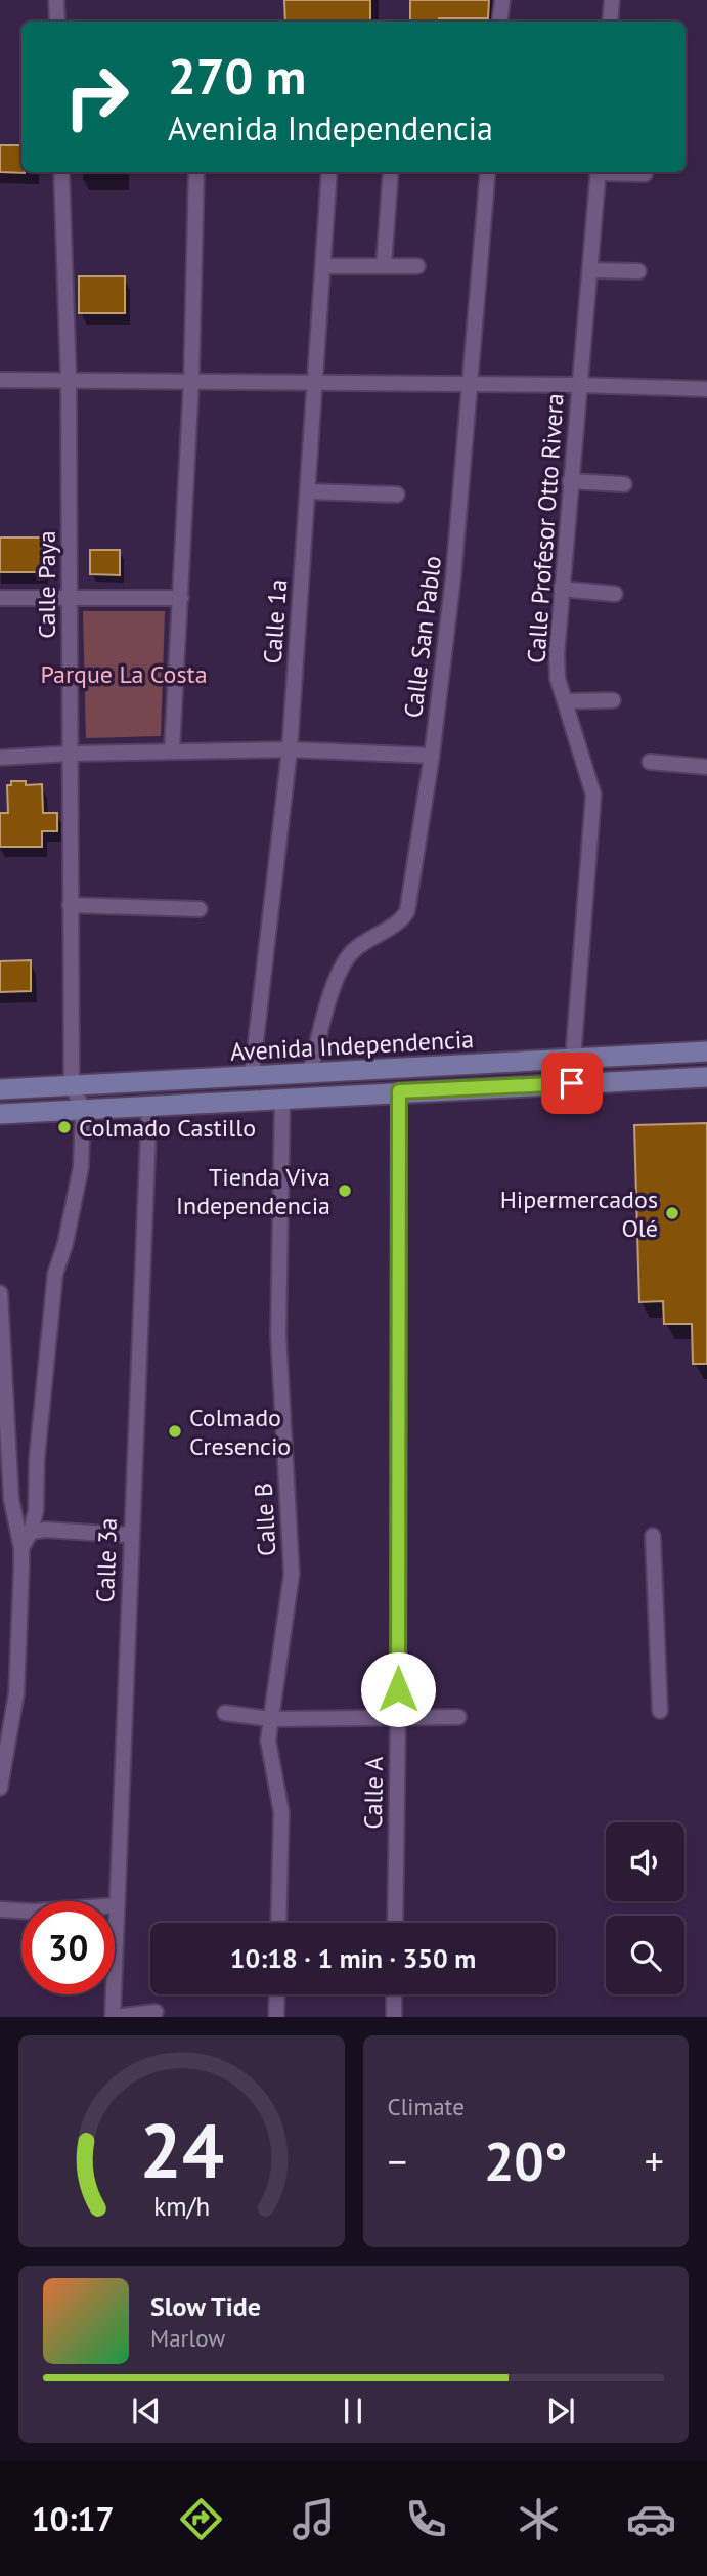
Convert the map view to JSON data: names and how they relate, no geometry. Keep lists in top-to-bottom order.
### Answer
{
  "streets": {
    "main road": ["Avenida Independencia"],
    "street": [
      "Calle Profesor Otto Rivera",
      "Calle Paya",
      "Calle 1a",
      "Calle San Pablo",
      "Calle B",
      "Calle 3a",
      "Calle A"
    ]
  },
  "crossings": [
    ["Calle Profesor Otto Rivera", "Avenida Independencia"],
    ["Calle Paya", "Avenida Independencia"],
    ["Calle 1a", "Avenida Independencia"],
    ["Calle San Pablo", "Avenida Independencia"],
    ["Avenida Independencia", "Calle B"],
    ["Avenida Independencia", "Calle 3a"],
    ["Avenida Independencia", "Calle A"]
  ],
  "parks": ["Parque La Costa"],
  "places": [
    "Colmado Castillo",
    "Tienda Viva Independencia",
    "Hipermercados Olé",
    "Colmado Cresencio"
  ],
  "page": {
    "turn": ["270 m", "Avenida Independencia"],
    "limit": "30",
    "trip": "10:18 · 1 min · 350 m",
    "tile": "Climate",
    "heat": ["−", "20°", "+"],
    "song": ["Slow Tide", "Marlow"],
    "tabs": "10:17",
    "gauge": ["24", "km/h"]
  }
}
